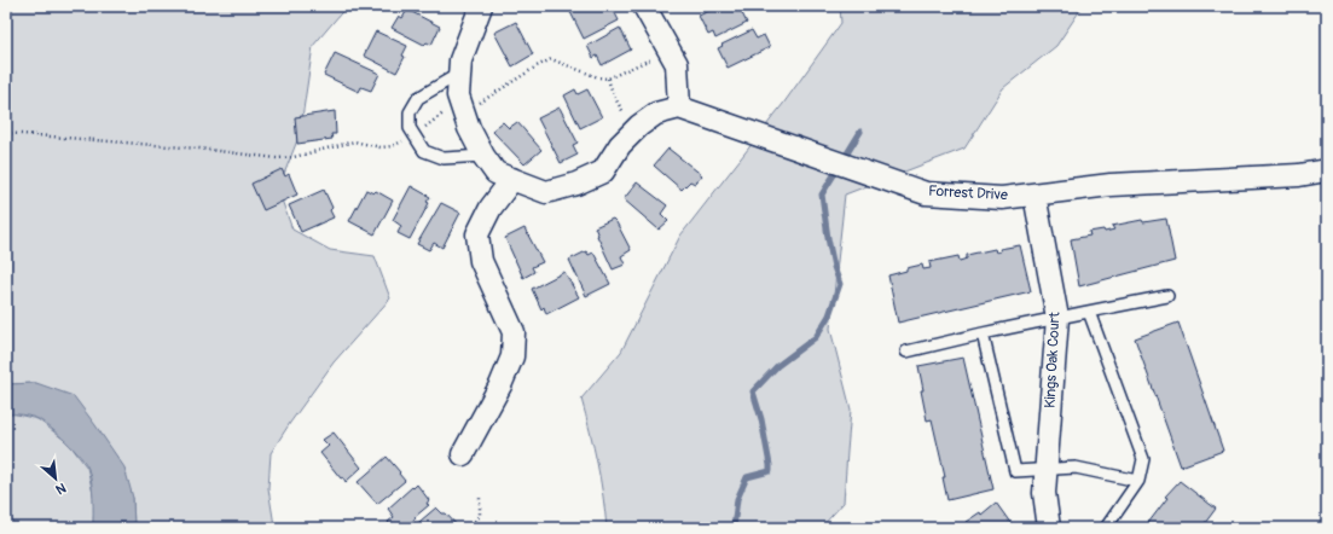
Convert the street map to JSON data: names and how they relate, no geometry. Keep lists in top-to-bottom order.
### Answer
{
  "streets": {
    "street": ["Forrest Drive", "Kings Oak Court"]
  },
  "crossings": [
    ["Forrest Drive", "Kings Oak Court"]
  ],
  "north": "bottom right"
}
